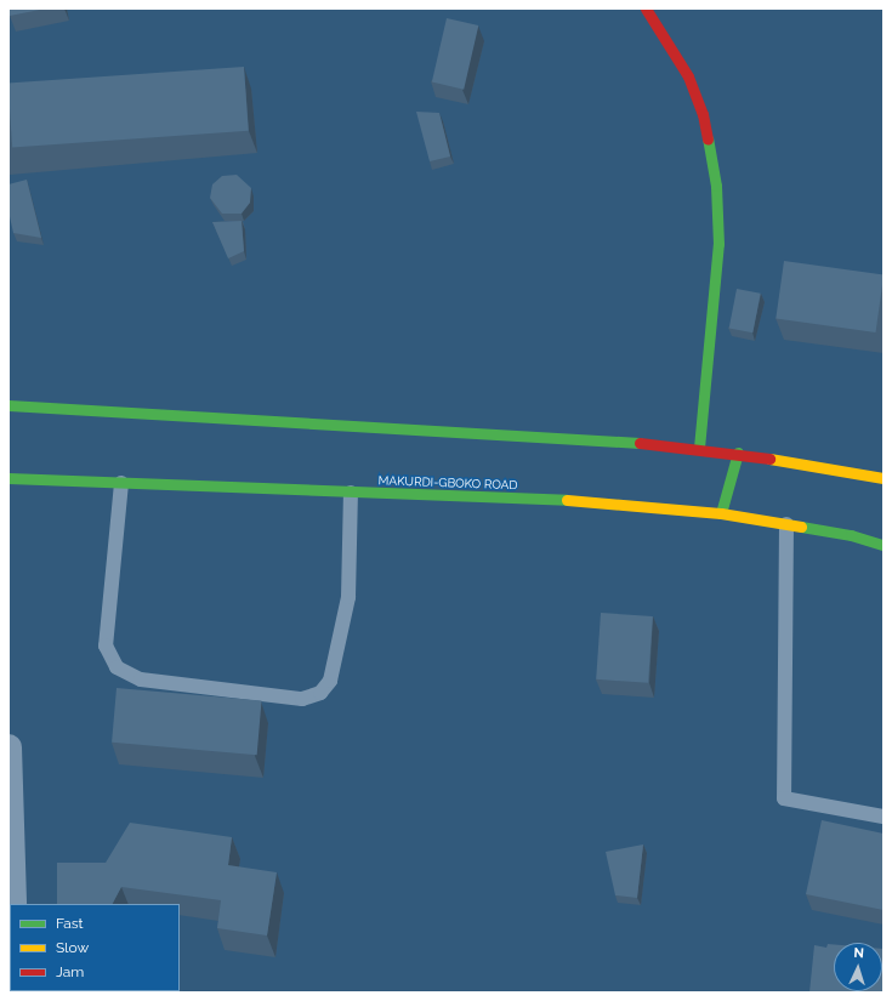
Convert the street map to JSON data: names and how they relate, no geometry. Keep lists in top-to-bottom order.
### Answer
{
  "streets": {
    "main road": ["MAKURDI-GBOKO ROAD"]
  },
  "legend": ["Fast", "Slow", "Jam"],
  "north": "top"
}
